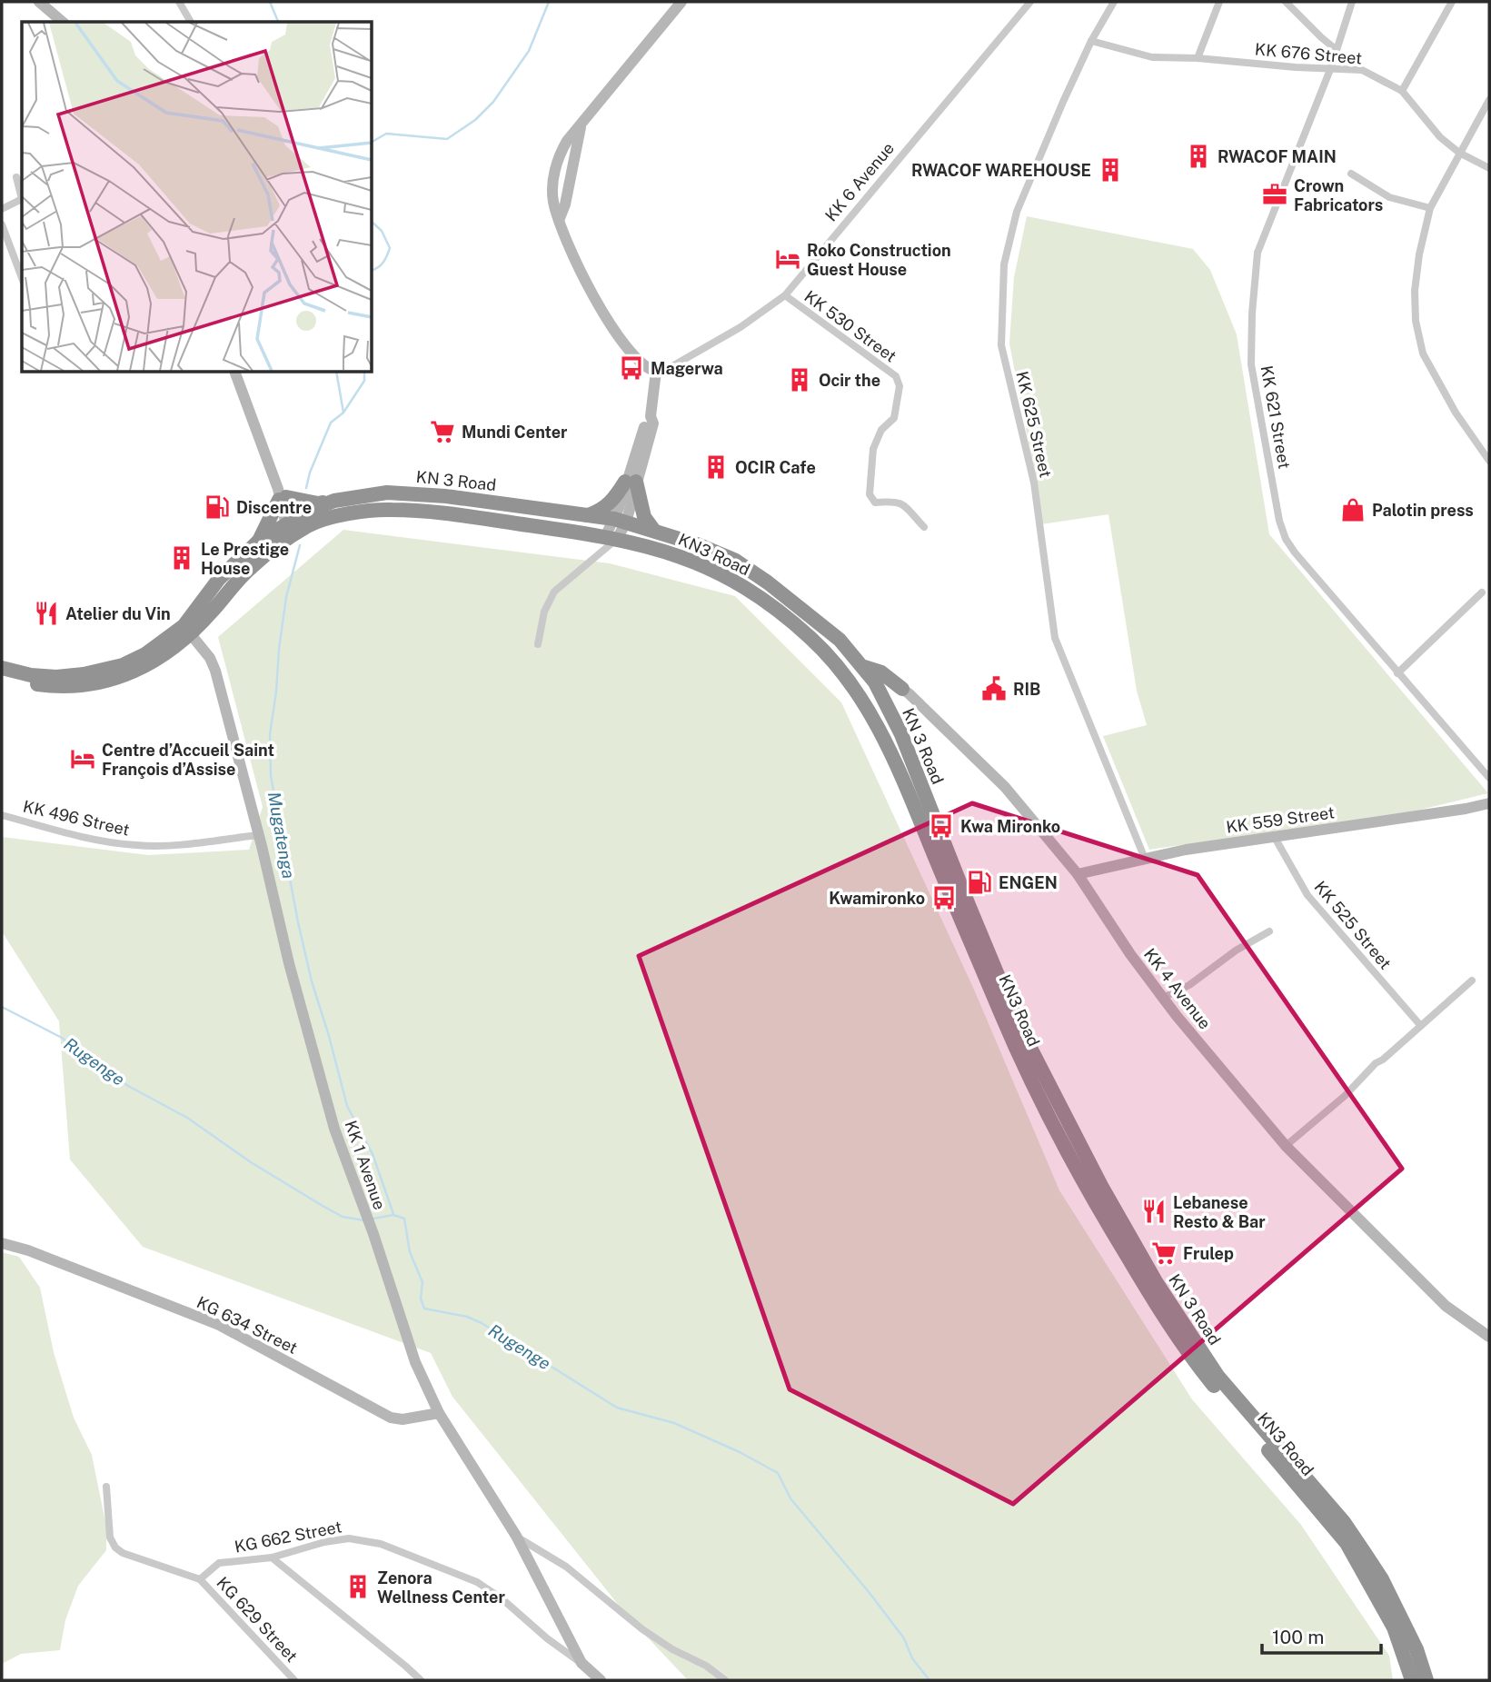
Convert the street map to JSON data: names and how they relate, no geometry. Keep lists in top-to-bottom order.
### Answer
{
  "streets": {
    "highway": ["KN 3 Road", "KN3 Road"],
    "main road": [
      "KK 559 Street",
      "KK 4 Avenue",
      "KK 1 Avenue",
      "KG 634 Street"
    ],
    "street": [
      "KK 676 Street",
      "KK 6 Avenue",
      "KK 530 Street",
      "KK 621 Street",
      "KK 625 Street",
      "KK 496 Street",
      "KK 525 Street",
      "KG 662 Street",
      "KG 629 Street"
    ]
  },
  "crossings": [
    ["KK 676 Street", "KK 621 Street"],
    ["KK 676 Street", "KK 625 Street"],
    ["KK 6 Avenue", "KK 530 Street"],
    ["KK 625 Street", "KK 559 Street"],
    ["KN 3 Road", "KN3 Road"],
    ["KN 3 Road", "KK 1 Avenue"],
    ["KK 496 Street", "KK 1 Avenue"],
    ["KK 559 Street", "KK 525 Street"],
    ["KK 559 Street", "KK 4 Avenue"],
    ["KK 1 Avenue", "KG 634 Street"],
    ["KK 1 Avenue", "KG 662 Street"],
    ["KG 662 Street", "KG 629 Street"]
  ],
  "water": ["Mugatenga", "Rugenge"],
  "places": {
    "building": [
      "RWACOF MAIN",
      "RWACOF WAREHOUSE",
      "Ocir the",
      "OCIR Cafe",
      "Le Prestige House",
      "Zenora Wellness Center"
    ],
    "office": ["Crown Fabricators"],
    "hotel": ["Roko Construction Guest House", "Centre d’Accueil Saint François d’Assise"],
    "bus stop": ["Magerwa", "Kwa Mironko", "Kwamironko"],
    "supermarket": ["Mundi Center", "Frulep"],
    "fuel station": ["Discentre", "ENGEN"],
    "shop": ["Palotin press"],
    "restaurant": ["Atelier du Vin", "Lebanese Resto & Bar"],
    "public building": ["RIB"]
  },
  "scale_bar": "100 m"
}
